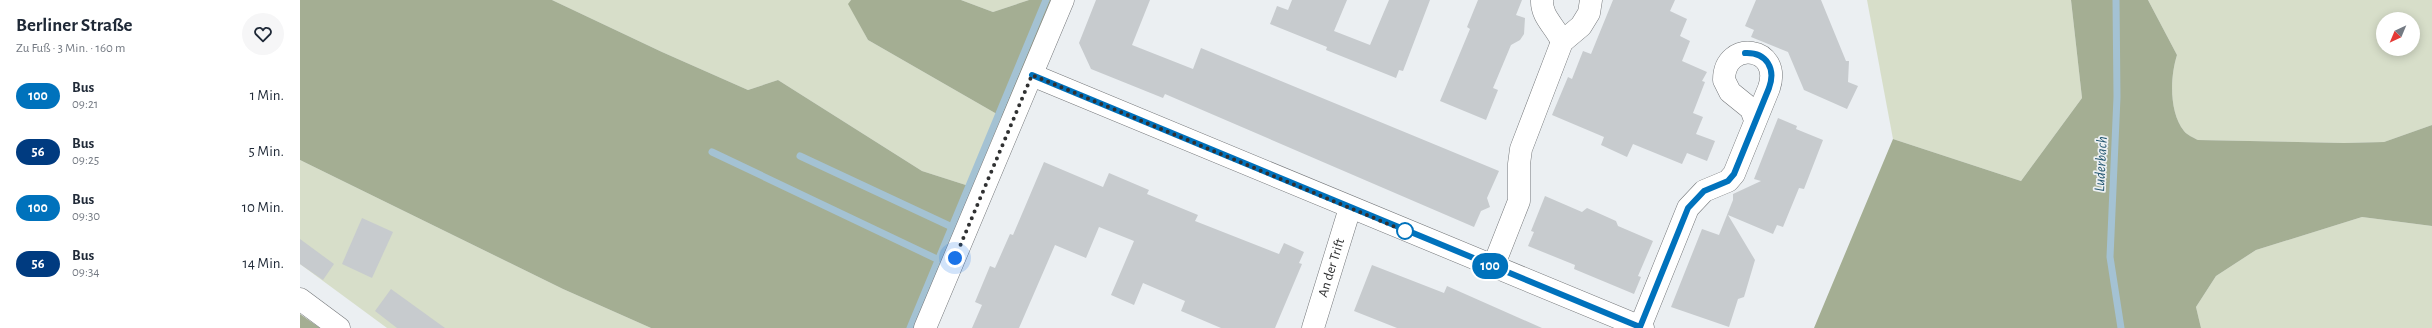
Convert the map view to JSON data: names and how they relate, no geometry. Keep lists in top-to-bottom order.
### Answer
{
  "streets": {
    "street": ["An der Trift"]
  },
  "water": ["Luderbach"],
  "lines": ["bus line 100"],
  "north": "bottom left",
  "page": {
    "heading": ["Berliner Straße", "Zu Fuß · 3 Min. · 160 m"],
    "on_map": "100",
    "list": [
      {
        "mark": "100",
        "name": "Bus",
        "note": "09:21",
        "value": "1 Min."
      },
      {
        "mark": "56",
        "name": "Bus",
        "note": "09:25",
        "value": "5 Min."
      },
      {
        "mark": "100",
        "name": "Bus",
        "note": "09:30",
        "value": "10 Min."
      },
      {
        "mark": "56",
        "name": "Bus",
        "note": "09:34",
        "value": "14 Min."
      }
    ]
  }
}
